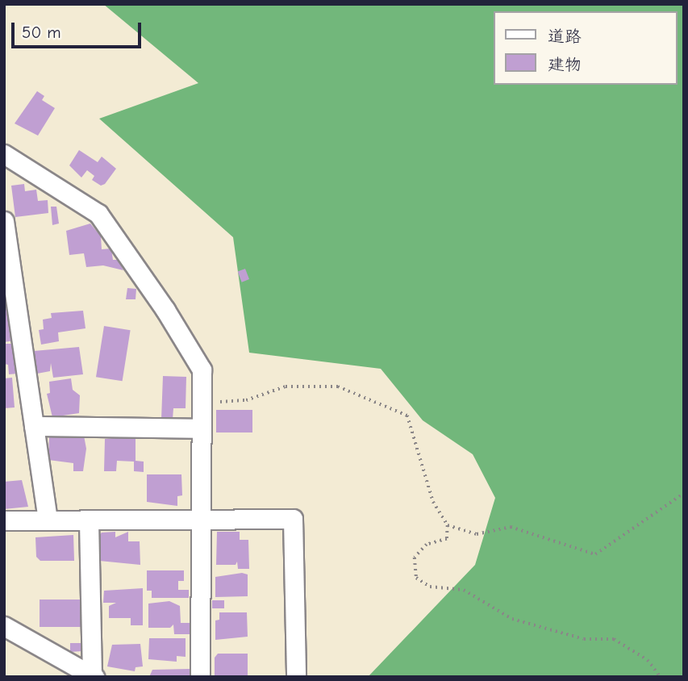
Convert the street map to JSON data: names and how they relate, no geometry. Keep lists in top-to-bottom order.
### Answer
{
  "legend": ["道路", "建物"],
  "scale_bar": "50 m"
}
